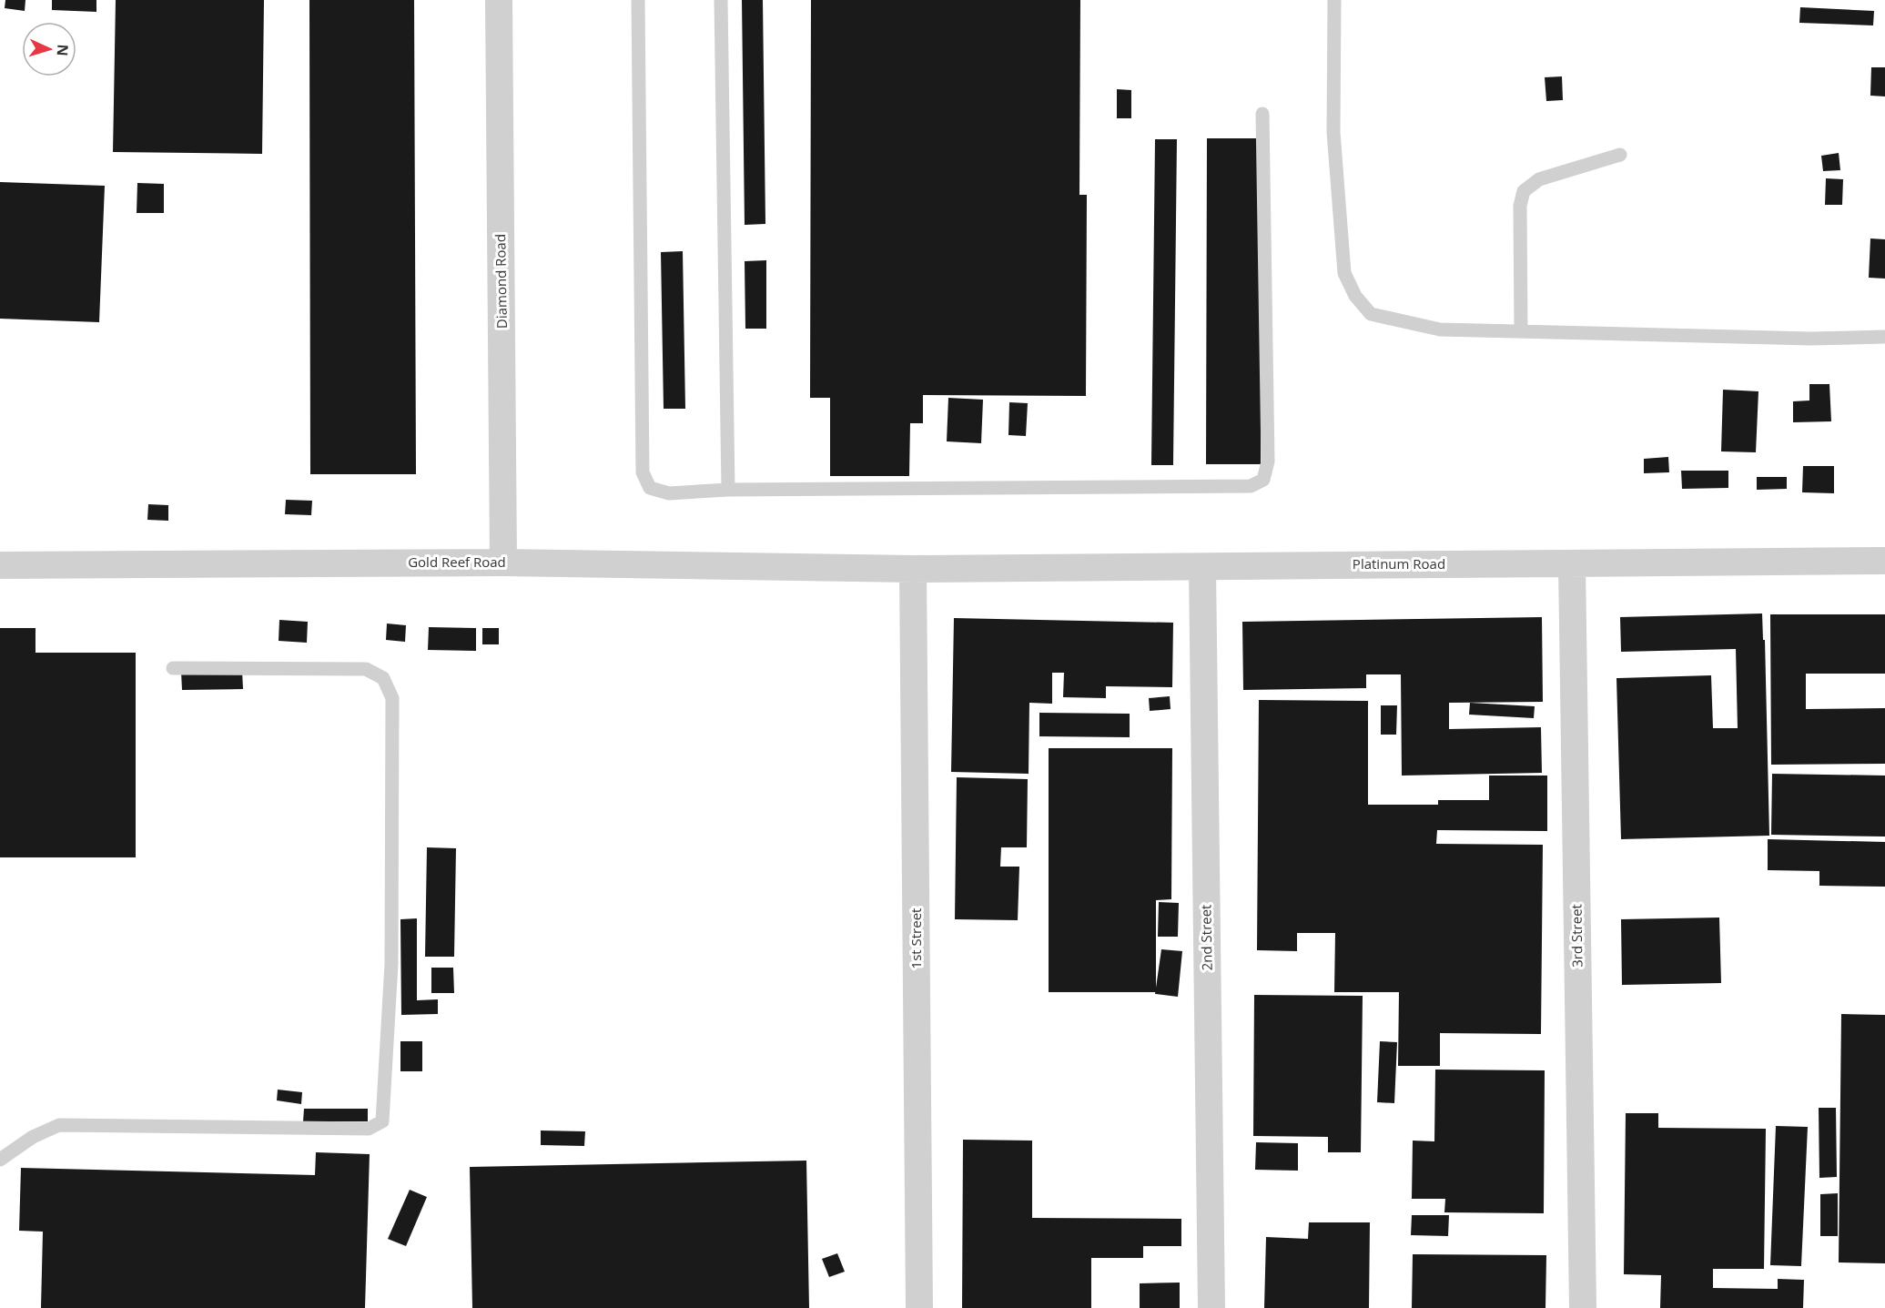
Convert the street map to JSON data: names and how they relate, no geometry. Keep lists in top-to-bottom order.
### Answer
{
  "streets": {
    "street": [
      "Diamond Road",
      "Gold Reef Road",
      "Platinum Road",
      "3rd Street",
      "2nd Street",
      "1st Street"
    ]
  },
  "crossings": [
    ["Diamond Road", "Gold Reef Road"],
    ["Gold Reef Road", "Platinum Road"],
    ["Gold Reef Road", "1st Street"],
    ["Platinum Road", "3rd Street"],
    ["Platinum Road", "2nd Street"],
    ["Platinum Road", "1st Street"]
  ],
  "north": "right"
}
